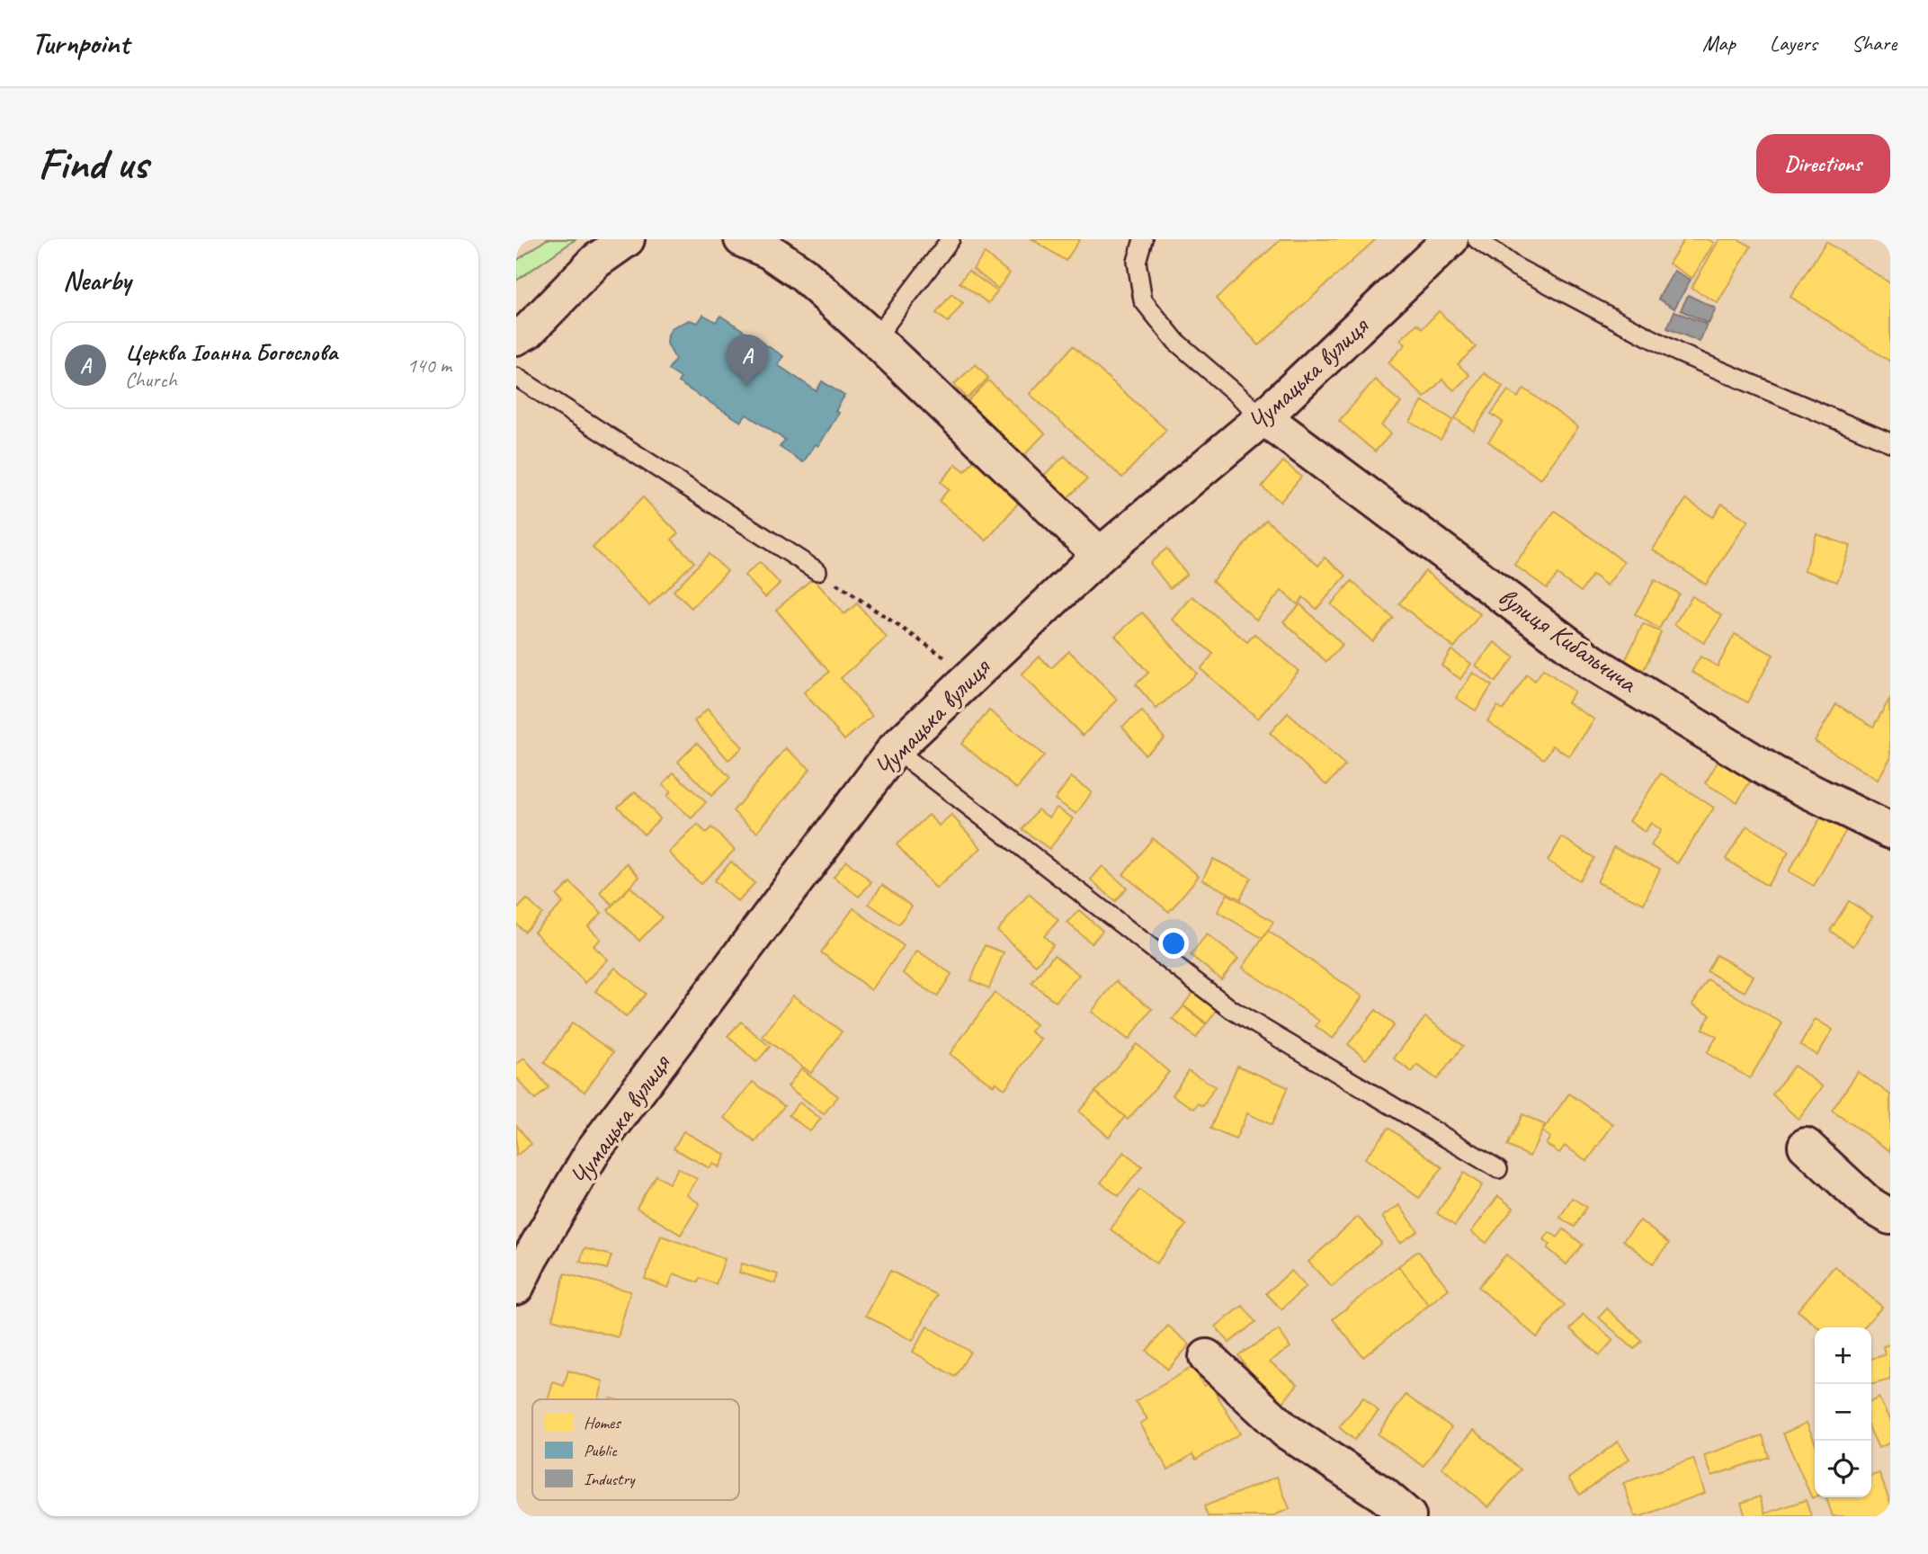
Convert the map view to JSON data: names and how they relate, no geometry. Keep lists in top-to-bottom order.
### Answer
{
  "streets": {
    "street": ["Чумацька вулиця", "вулиця Кибальчича"]
  },
  "crossings": [
    ["Чумацька вулиця", "вулиця Кибальчича"]
  ],
  "legend": ["Homes", "Public", "Industry"],
  "page": {
    "header": "Turnpoint",
    "nav": ["Map", "Layers", "Share"],
    "buttons": "Directions",
    "title": "Find us",
    "heading": "Nearby",
    "list": [
      {
        "mark": "A",
        "name": "Церква Іоанна Богослова",
        "note": "Church",
        "value": "140 m"
      }
    ],
    "pins": "A",
    "map_buttons": ["+", "−"]
  }
}
